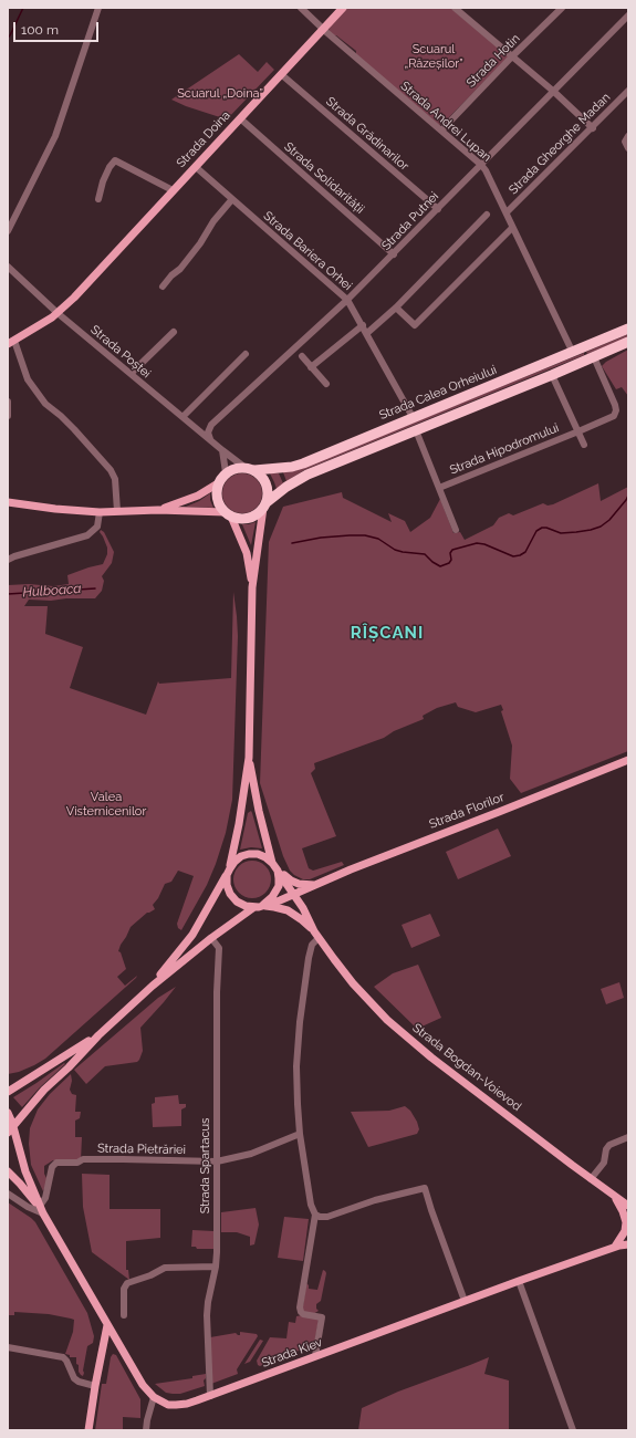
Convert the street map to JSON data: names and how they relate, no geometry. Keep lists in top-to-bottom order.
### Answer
{
  "streets": {
    "highway": ["Strada Calea Orheiului"],
    "main road": [
      "Strada Doina",
      "Strada Florilor",
      "Strada Bogdan-Voievod",
      "Strada Kiev"
    ],
    "street": [
      "Strada Hotin",
      "Strada Andrei Lupan",
      "Strada Grădinarilor",
      "Strada Gheorghe Madan",
      "Strada Solidarității",
      "Strada Putnei",
      "Strada Bariera Orhei",
      "Strada Poștei",
      "Strada Hipodromului",
      "Strada Pietrăriei",
      "Strada Spartacus"
    ]
  },
  "crossings": [
    ["Strada Hotin", "Strada Andrei Lupan"],
    ["Strada Andrei Lupan", "Strada Doina"],
    ["Strada Andrei Lupan", "Strada Gheorghe Madan"],
    ["Strada Andrei Lupan", "Strada Putnei"],
    ["Strada Andrei Lupan", "Strada Calea Orheiului"],
    ["Strada Grădinarilor", "Strada Doina"],
    ["Strada Grădinarilor", "Strada Putnei"],
    ["Strada Doina", "Strada Solidarității"],
    ["Strada Doina", "Strada Bariera Orhei"],
    ["Strada Doina", "Strada Poștei"],
    ["Strada Solidarității", "Strada Putnei"],
    ["Strada Putnei", "Strada Bariera Orhei"],
    ["Strada Putnei", "Strada Poștei"],
    ["Strada Bariera Orhei", "Strada Calea Orheiului"],
    ["Strada Poștei", "Strada Calea Orheiului"],
    ["Strada Florilor", "Strada Bogdan-Voievod"],
    ["Strada Pietrăriei", "Strada Spartacus"],
    ["Strada Spartacus", "Strada Kiev"]
  ],
  "districts": ["RÎȘCANI"],
  "water": ["Hulboaca"],
  "parks": ["Scuarul „Răzeșilor”", "Scuarul „Doina”", "Valea Visternicenilor"],
  "scale_bar": "100 m"
}
